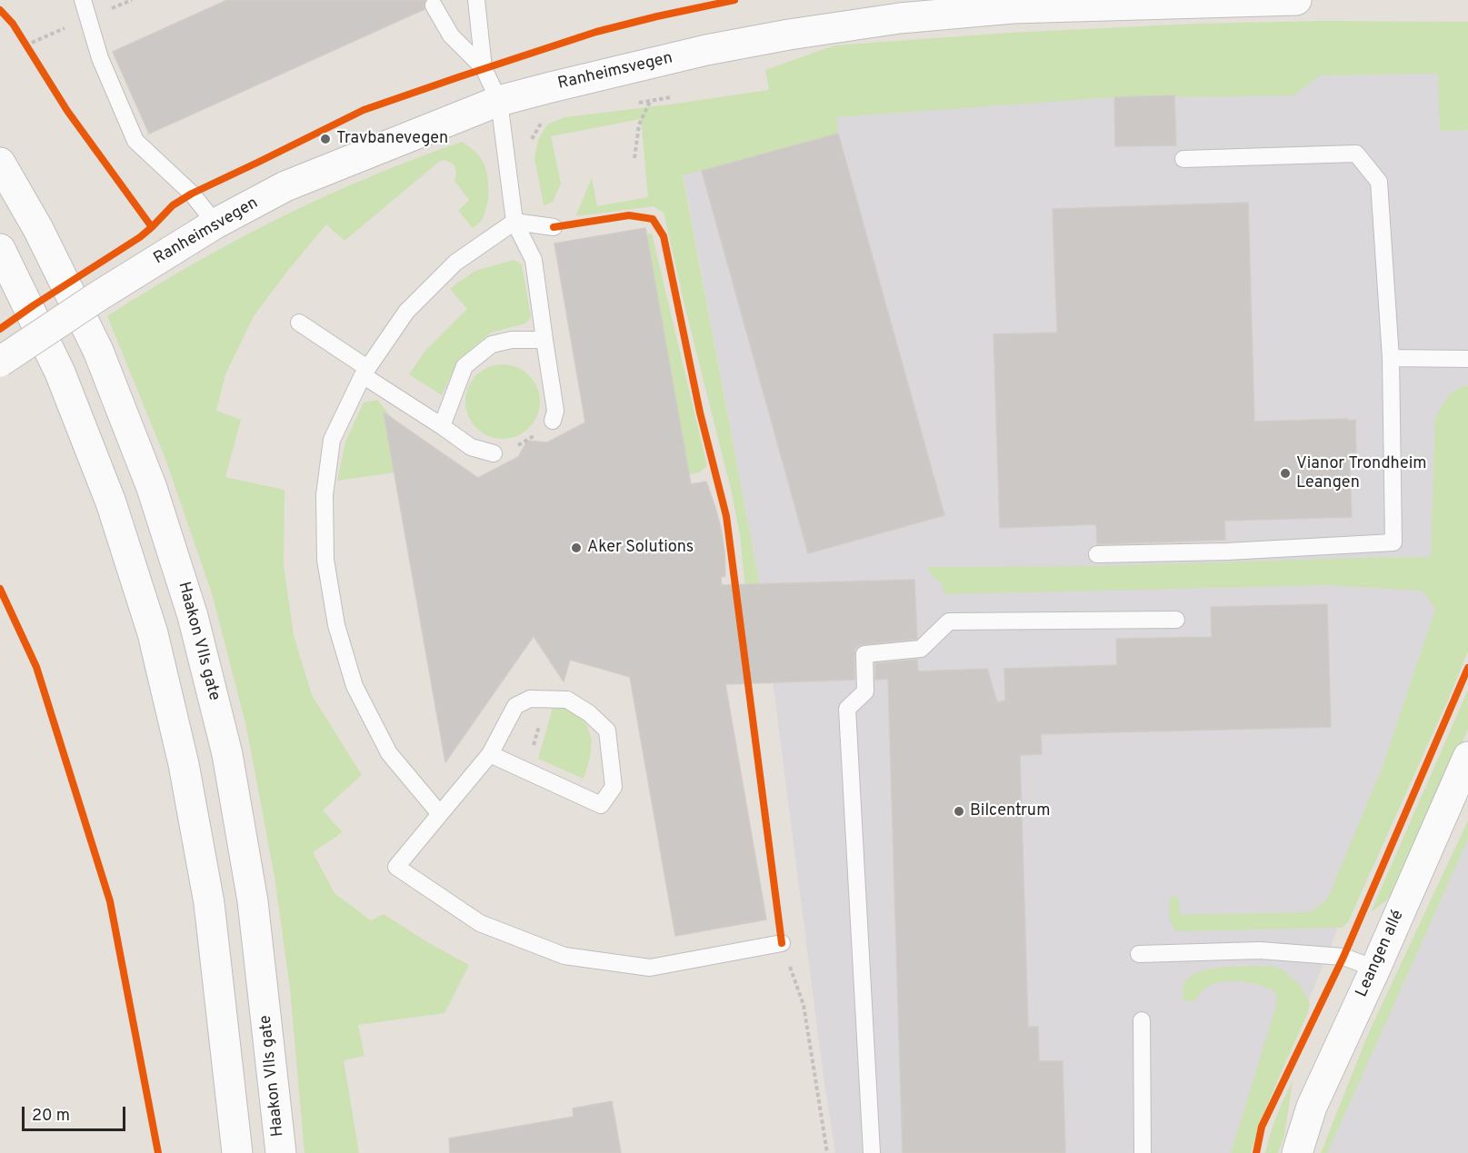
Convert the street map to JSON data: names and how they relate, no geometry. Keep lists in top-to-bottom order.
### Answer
{
  "streets": {
    "main road": ["Ranheimsvegen", "Haakon VIIs gate", "Leangen allé"]
  },
  "places": [
    "Travbanevegen",
    "Vianor Trondheim Leangen",
    "Aker Solutions",
    "Bilcentrum"
  ],
  "scale_bar": "20 m"
}
